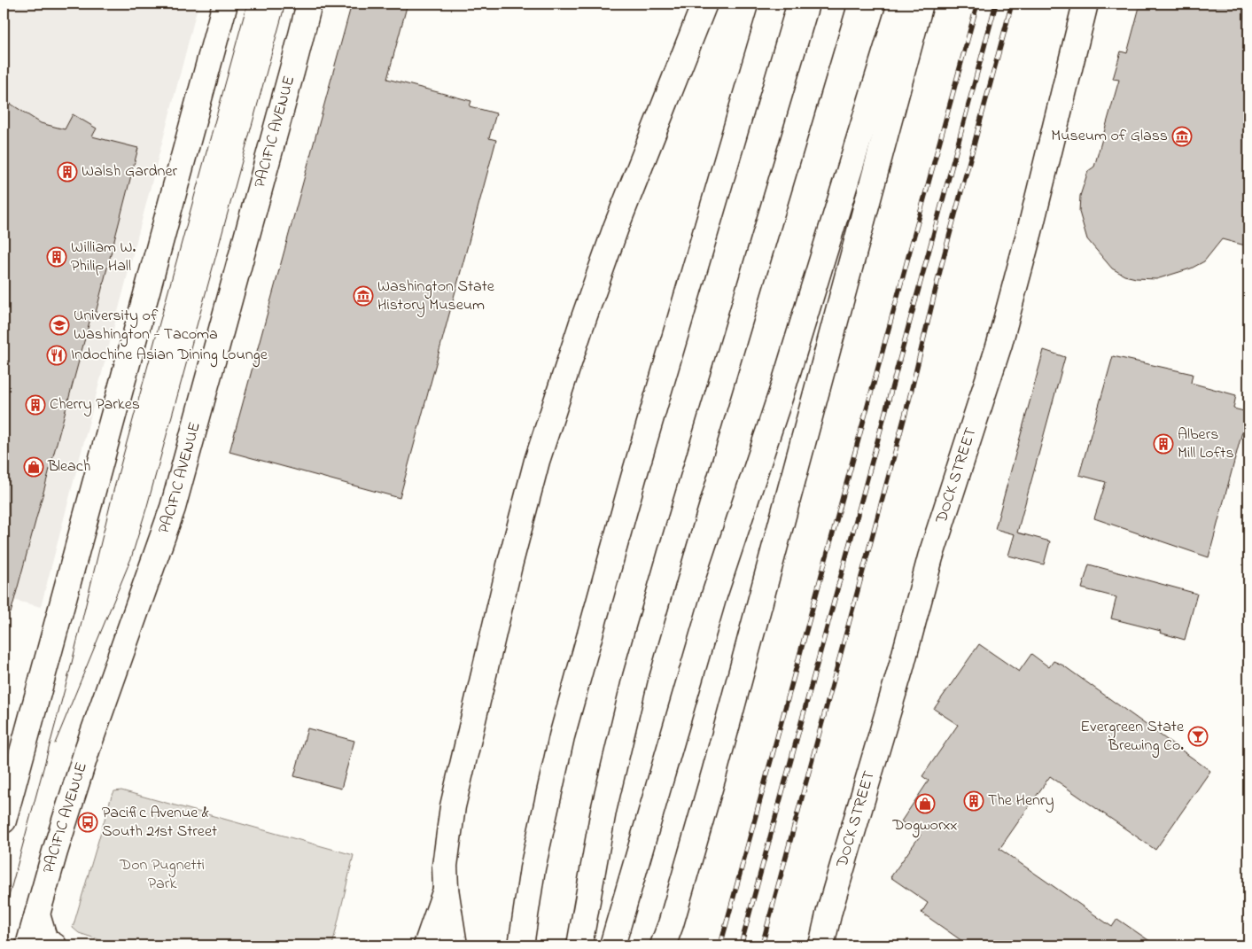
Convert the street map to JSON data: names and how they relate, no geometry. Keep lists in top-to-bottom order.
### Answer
{
  "streets": {
    "main road": ["PACIFIC AVENUE", "DOCK STREET"]
  },
  "parks": ["Don Pugnetti Park"],
  "places": {
    "museum": ["Museum of Glass", "Washington State History Museum"],
    "building": [
      "Walsh Gardner",
      "William W. Philip Hall",
      "Cherry Parkes",
      "Albers Mill Lofts",
      "The Henry"
    ],
    "school or university": ["University of Washington - Tacoma"],
    "restaurant": ["Indochine Asian Dining Lounge"],
    "shop": ["Bleach", "Dogworxx"],
    "bar": ["Evergreen State Brewing Co."],
    "bus stop": ["Pacific Avenue & South 21st Street"]
  }
}
